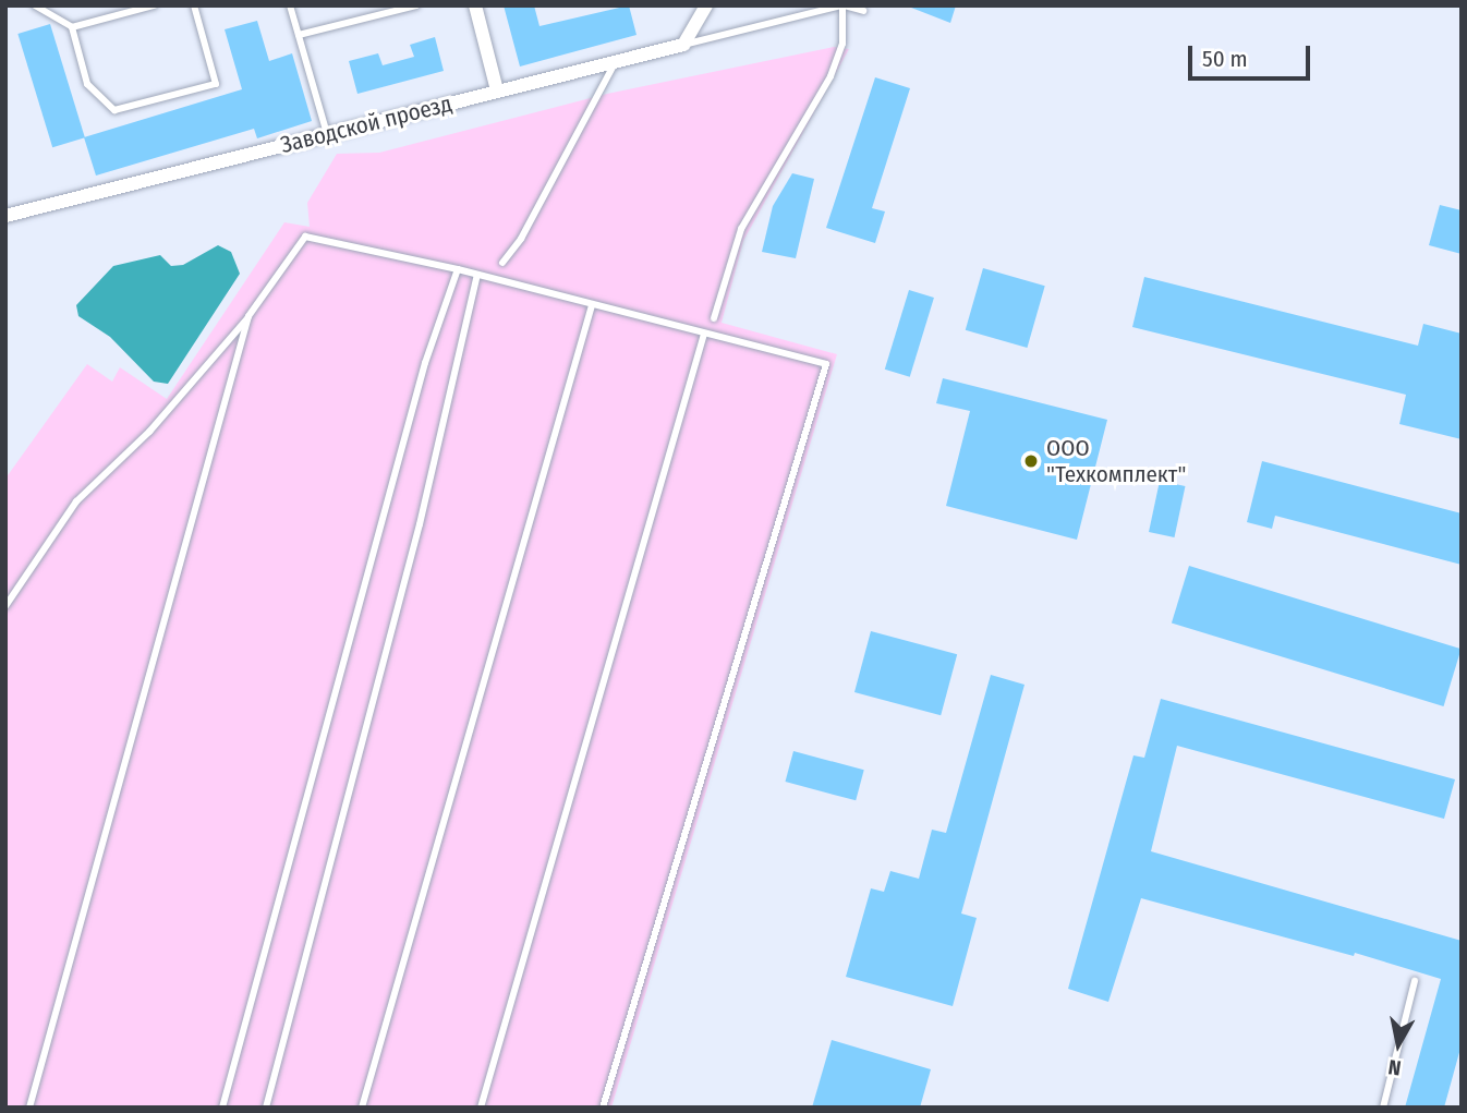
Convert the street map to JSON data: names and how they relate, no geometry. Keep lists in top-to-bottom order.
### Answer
{
  "streets": {
    "street": ["Заводской проезд"]
  },
  "places": ["ООО \"Техкомплект\""],
  "scale_bar": "50 m",
  "north": "bottom"
}
